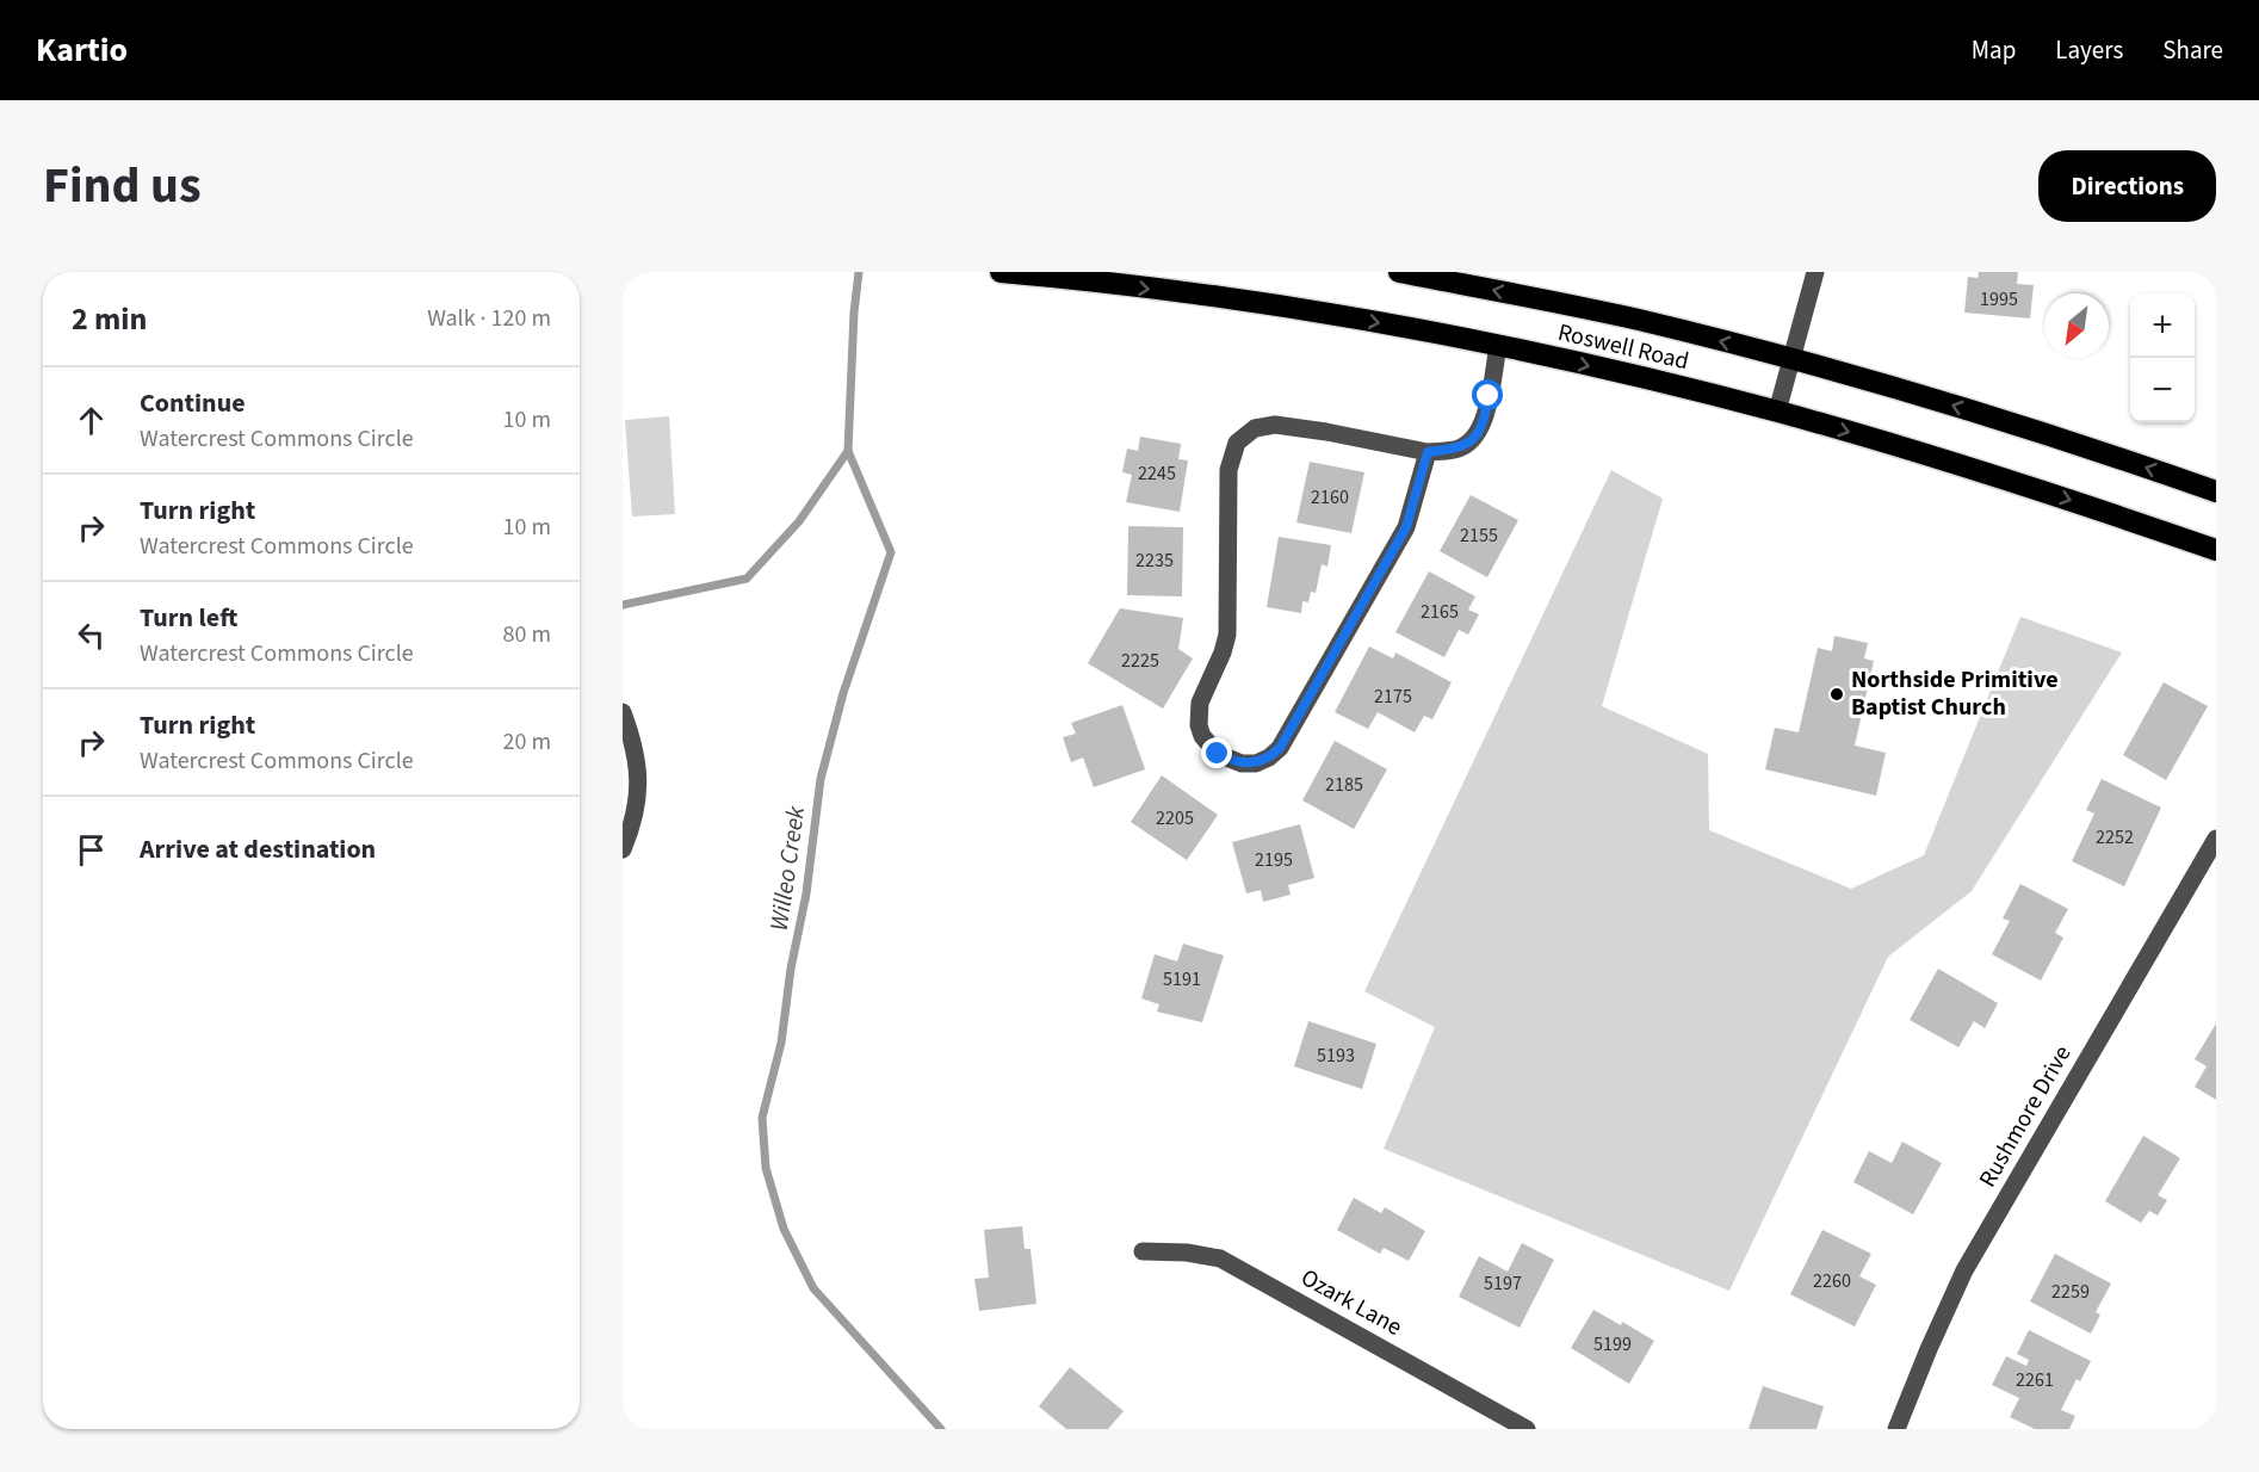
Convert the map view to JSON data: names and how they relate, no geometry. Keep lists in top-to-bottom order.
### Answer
{
  "streets": {
    "highway": ["Roswell Road"],
    "street": ["Rushmore Drive", "Ozark Lane"]
  },
  "water": ["Willeo Creek"],
  "places": ["Northside Primitive Baptist Church"],
  "house_numbers": [
    "1995",
    "2245",
    "2160",
    "2155",
    "2235",
    "2165",
    "2225",
    "2175",
    "2185",
    "2205",
    "2252",
    "2195",
    "5191",
    "5193",
    "2260",
    "5197",
    "2259",
    "5199",
    "2261"
  ],
  "north": "bottom left",
  "page": {
    "header": "Kartio",
    "nav": ["Map", "Layers", "Share"],
    "title": "Find us",
    "buttons": "Directions",
    "heading": ["2 min", "Walk · 120 m"],
    "map_buttons": ["+", "−"],
    "list": [
      ["Continue", "Watercrest Commons Circle", "10 m"],
      ["Turn right", "Watercrest Commons Circle", "10 m"],
      ["Turn left", "Watercrest Commons Circle", "80 m"],
      ["Turn right", "Watercrest Commons Circle", "20 m"],
      "Arrive at destination"
    ]
  }
}
